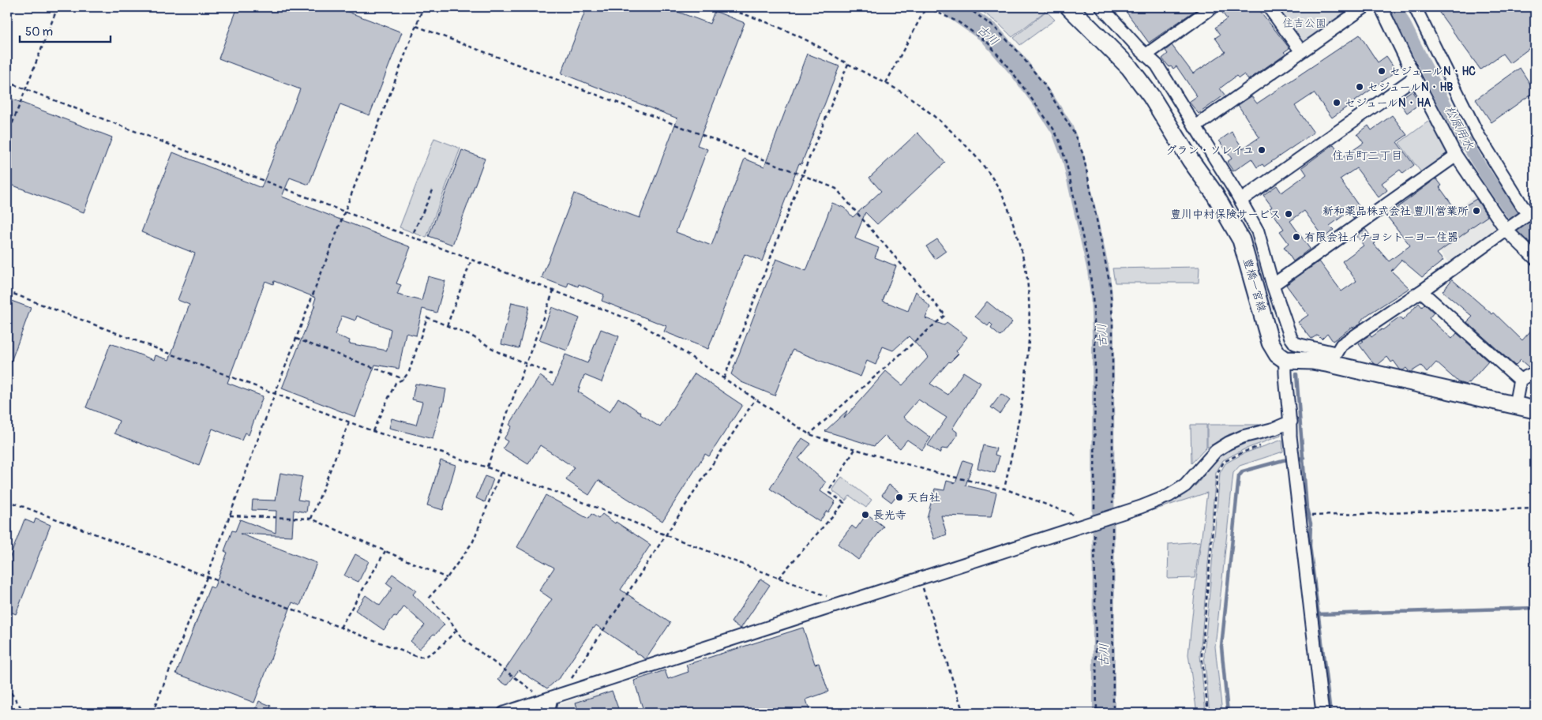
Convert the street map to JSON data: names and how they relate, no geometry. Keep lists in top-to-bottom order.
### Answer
{
  "streets": {
    "main road": ["豊橋一宮線"]
  },
  "districts": ["住吉町二丁目"],
  "water": ["古川", "松原用水"],
  "parks": ["住吉公園"],
  "places": [
    "セジュールN・HC",
    "セジュールN・HB",
    "セジュールN・HA",
    "グラン・ソレイユ",
    "新和薬品株式会社 豊川営業所",
    "豊川中村保険サービス",
    "有限会社イナヨシトーヨー住器",
    "天白社",
    "長光寺"
  ],
  "scale_bar": "50 m"
}
